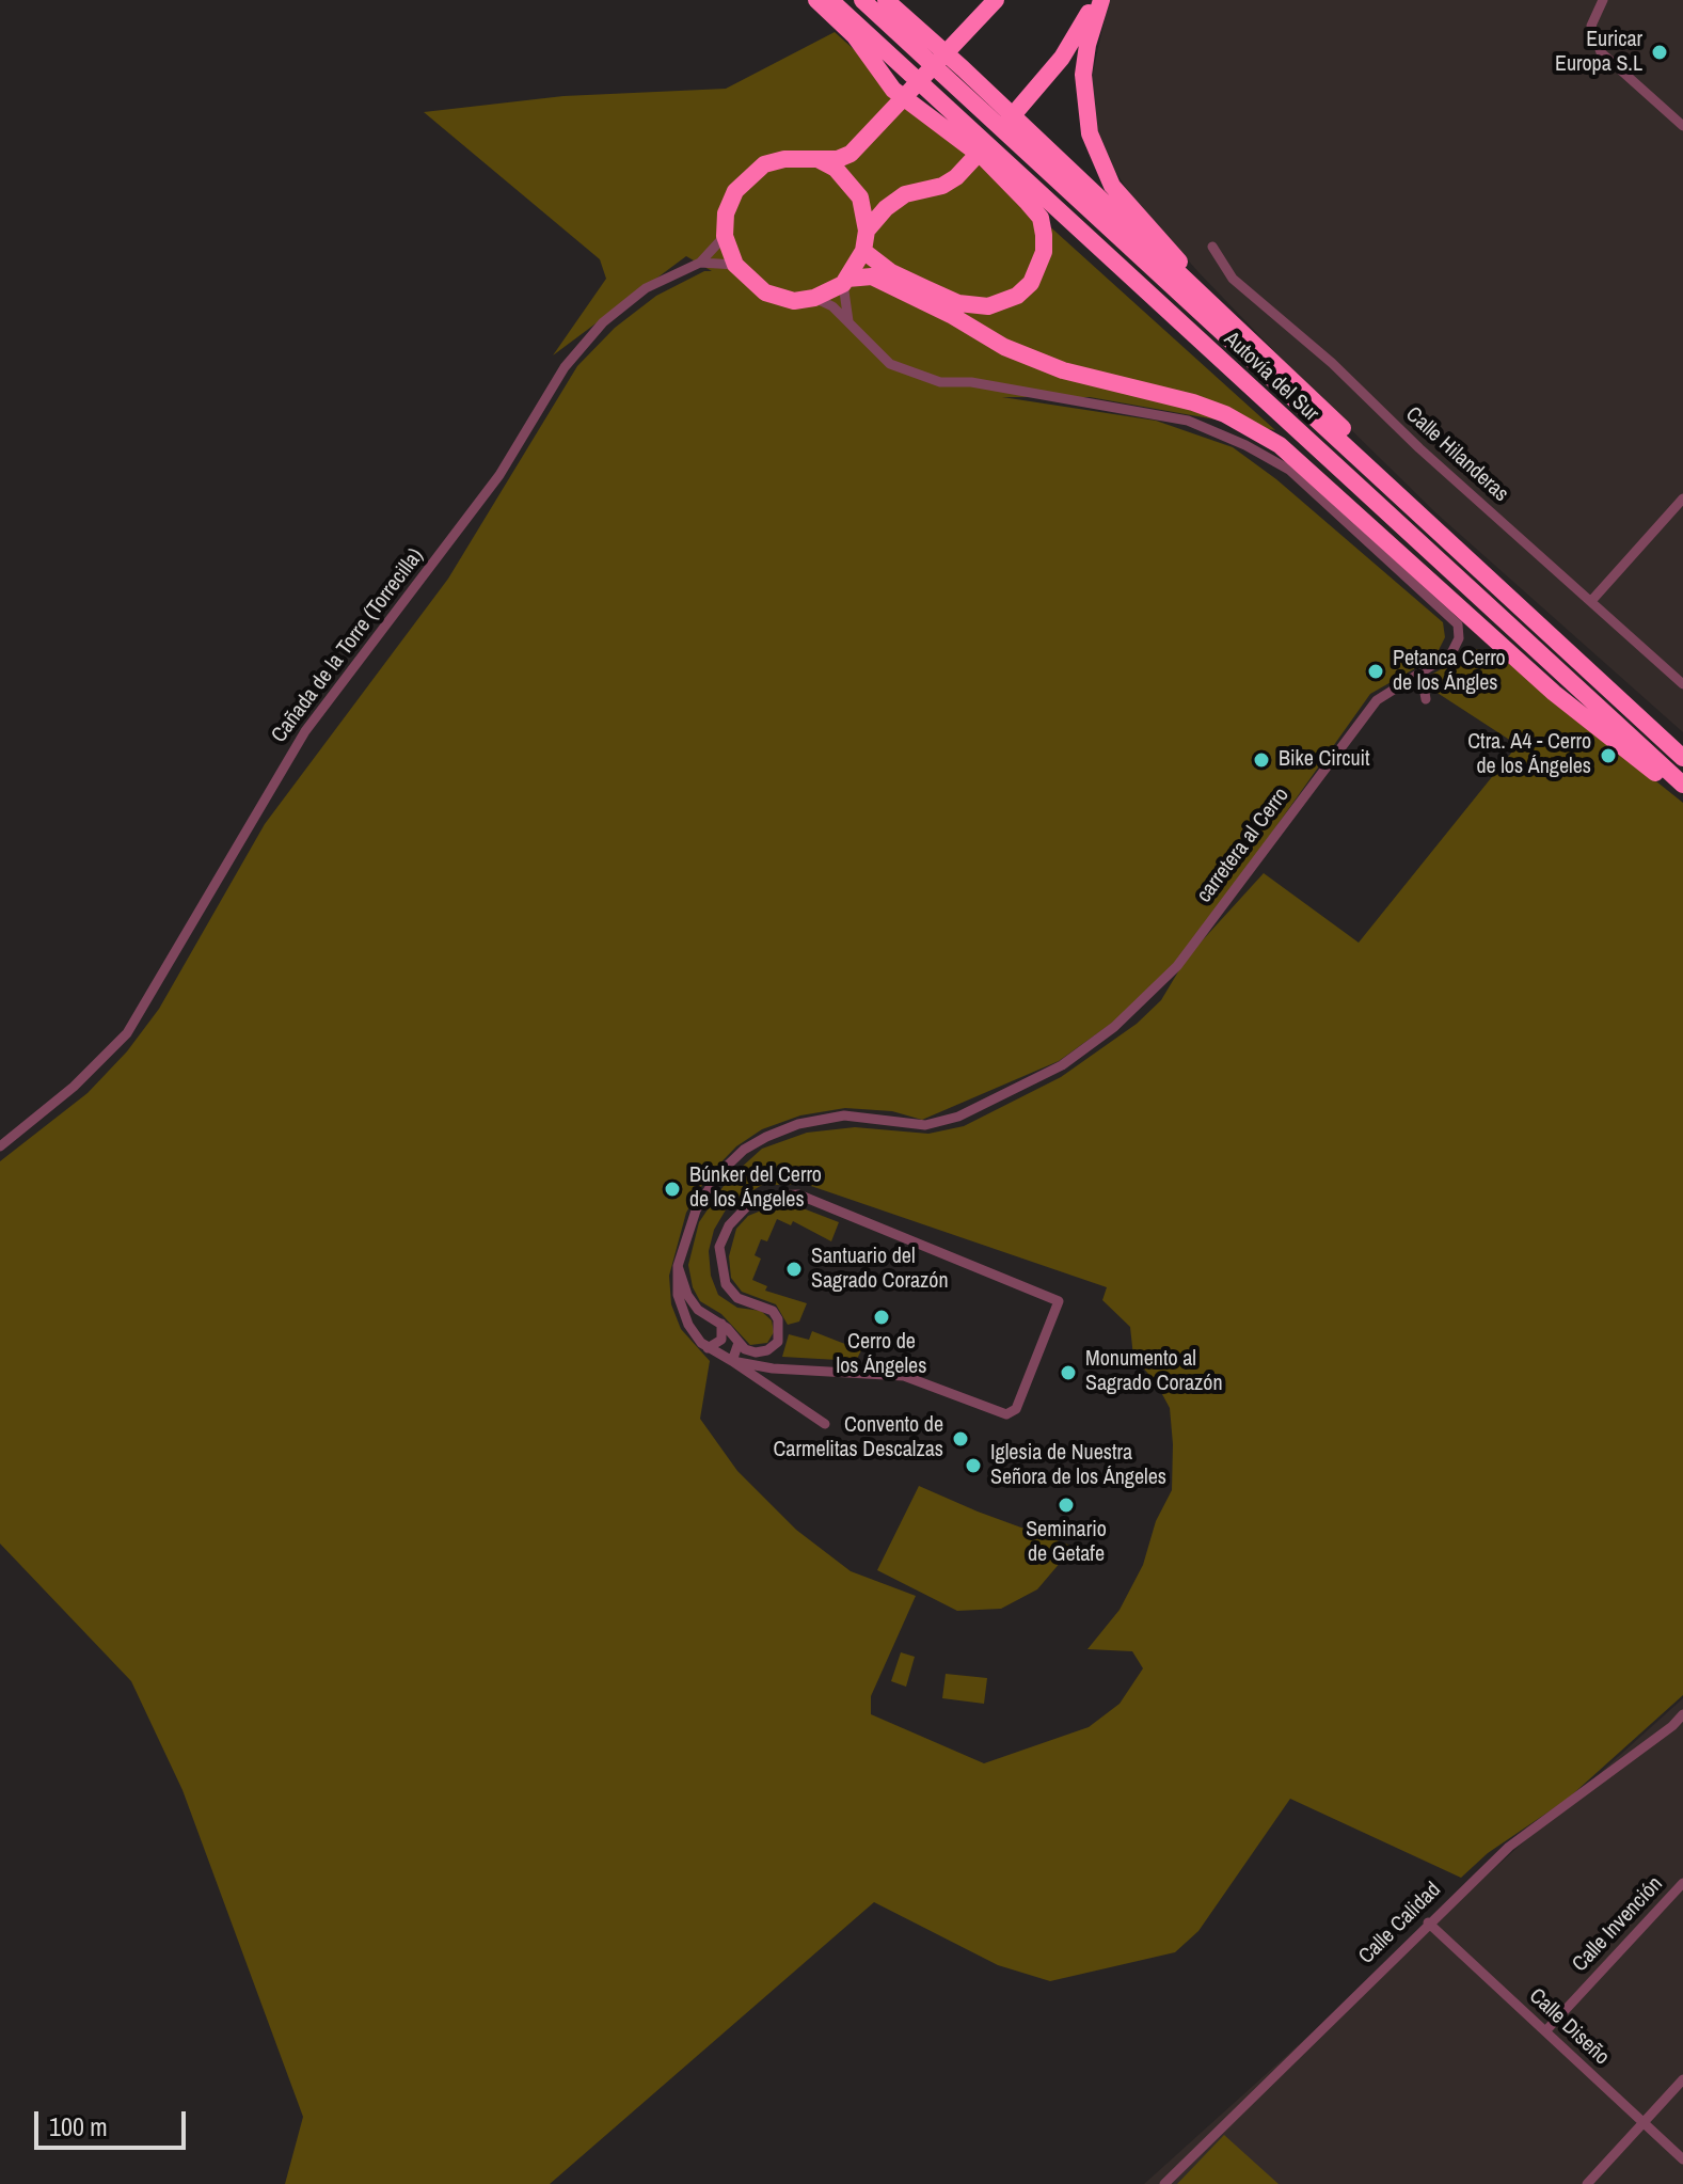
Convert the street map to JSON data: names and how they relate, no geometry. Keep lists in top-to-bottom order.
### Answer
{
  "streets": {
    "highway": ["Autovía del Sur"],
    "street": [
      "Calle Hilanderas",
      "Cañada de la Torre (Torrecilla)",
      "carretera al Cerro",
      "Calle Calidad",
      "Calle Invención",
      "Calle Diseño"
    ]
  },
  "crossings": [
    ["Calle Calidad", "Calle Diseño"],
    ["Calle Invención", "Calle Diseño"]
  ],
  "places": [
    "Euricar Europa S.L",
    "Petanca Cerro de los Ángles",
    "Ctra. A4 - Cerro de los Ángeles",
    "Bike Circuit",
    "Búnker del Cerro de los Ángeles",
    "Santuario del Sagrado Corazón",
    "Cerro de los Ángeles",
    "Monumento al Sagrado Corazón",
    "Convento de Carmelitas Descalzas",
    "Iglesia de Nuestra Señora de los Ángeles",
    "Seminario de Getafe"
  ],
  "scale_bar": "100 m"
}
